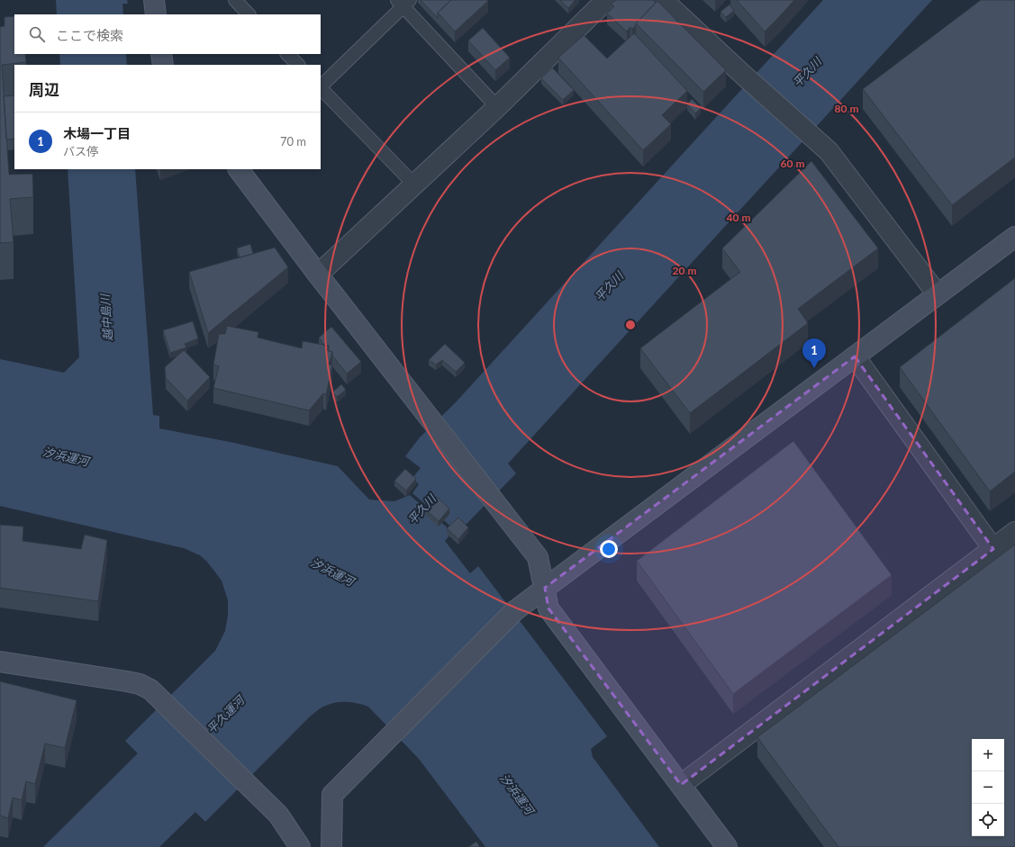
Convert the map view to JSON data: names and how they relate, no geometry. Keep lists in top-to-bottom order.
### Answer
{
  "water": [
    "平久川",
    "越中島川",
    "汐浜運河",
    "平久運河"
  ],
  "page": {
    "search": "ここで検索",
    "heading": "周辺",
    "list": [
      {
        "mark": "1",
        "name": "木場一丁目",
        "note": "バス停",
        "value": "70 m"
      }
    ],
    "pins": "1",
    "map_buttons": ["+", "−"]
  },
  "rings": [
    "80 m",
    "60 m",
    "40 m",
    "20 m"
  ]
}
